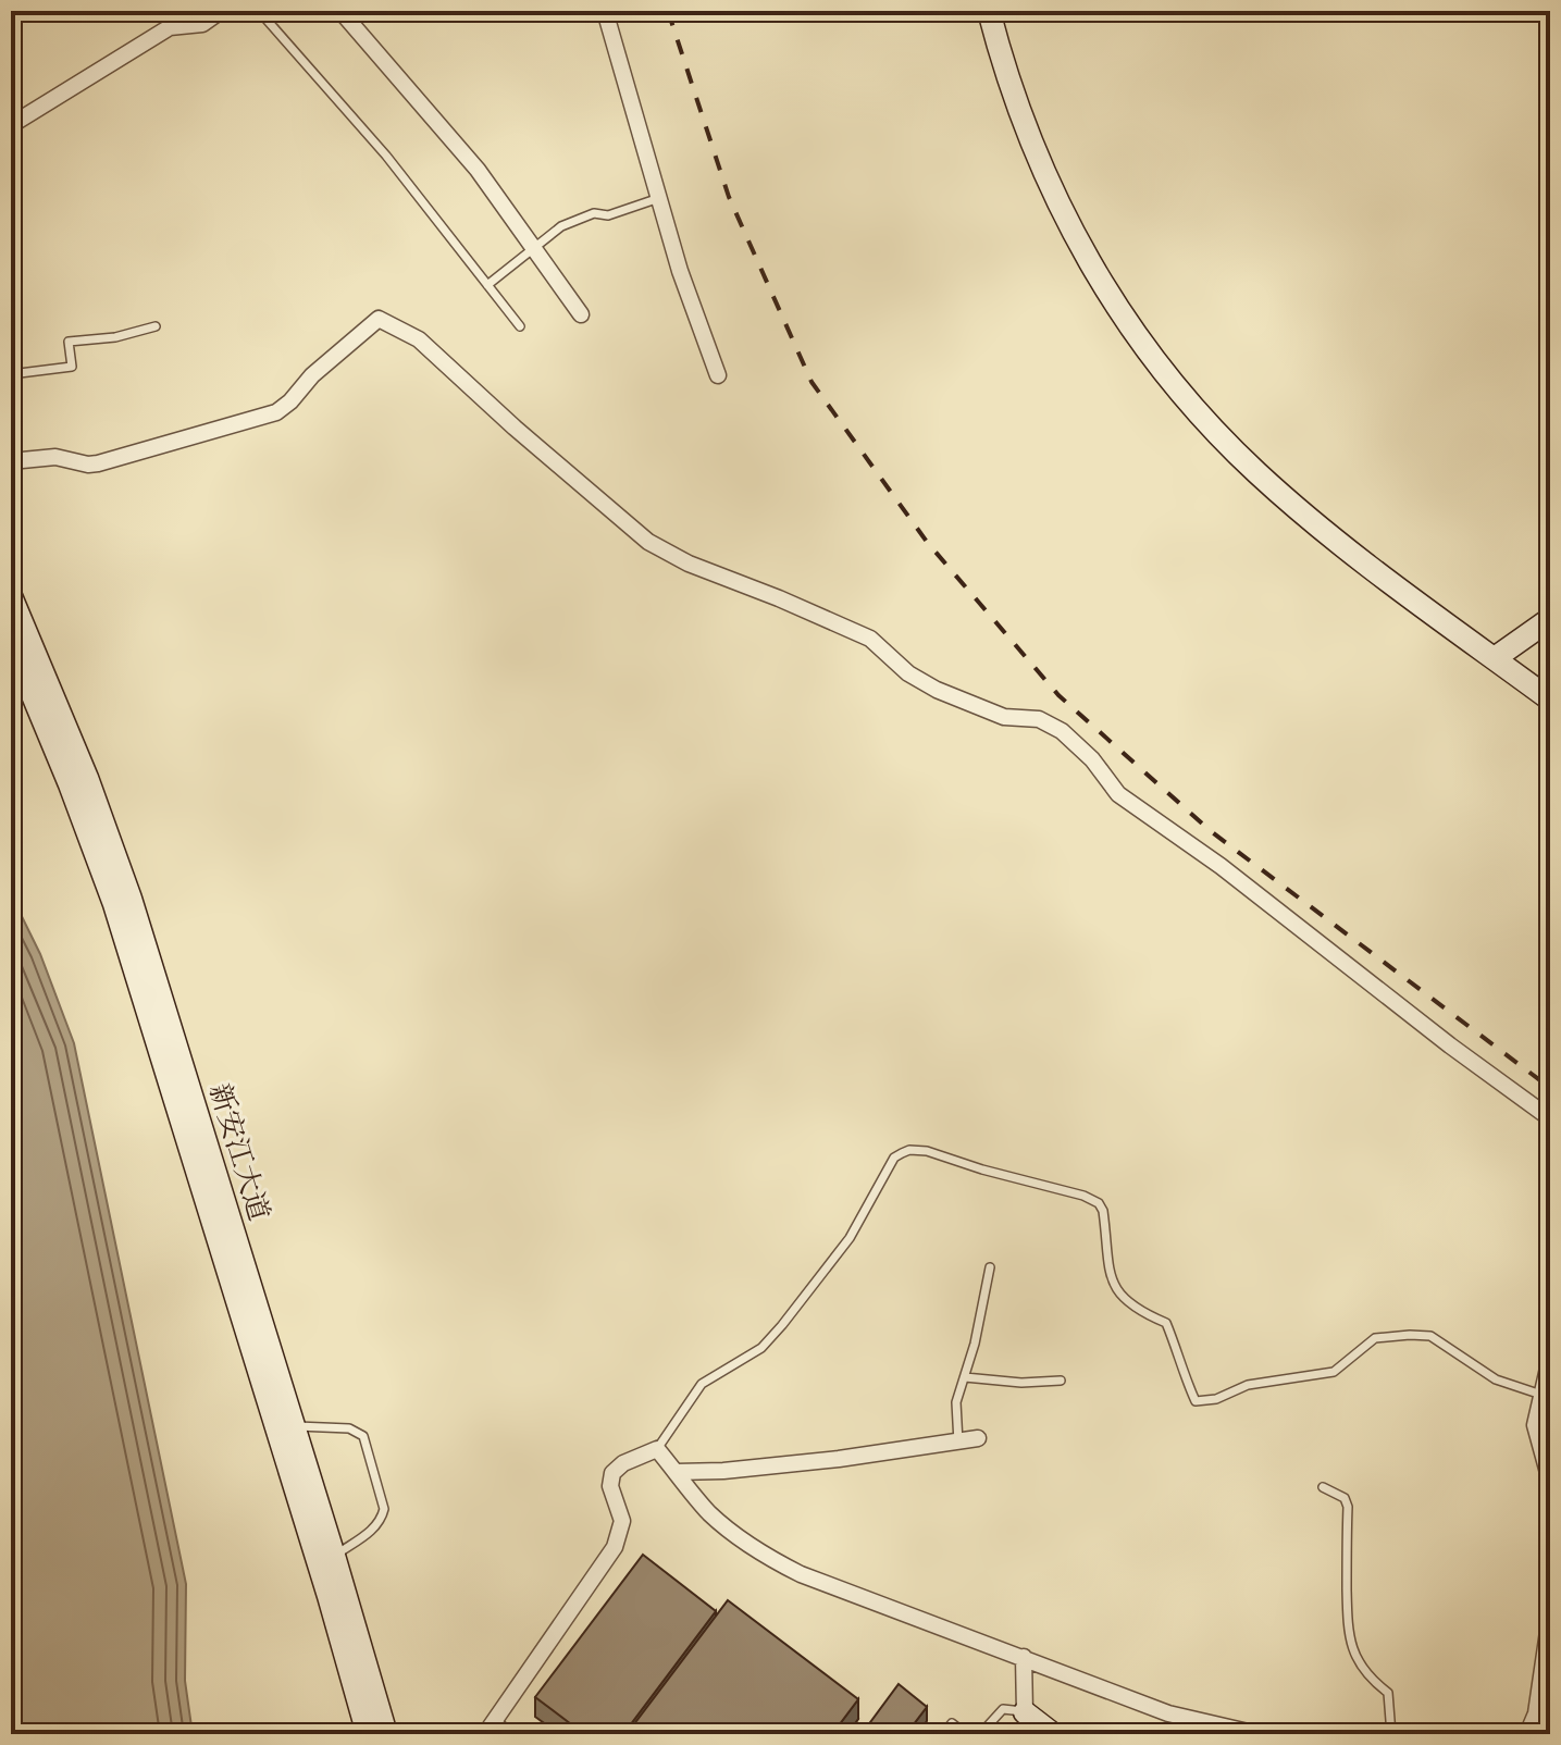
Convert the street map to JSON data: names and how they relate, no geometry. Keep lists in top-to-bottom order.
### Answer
{
  "streets": {
    "main road": ["新安江大道"]
  }
}
